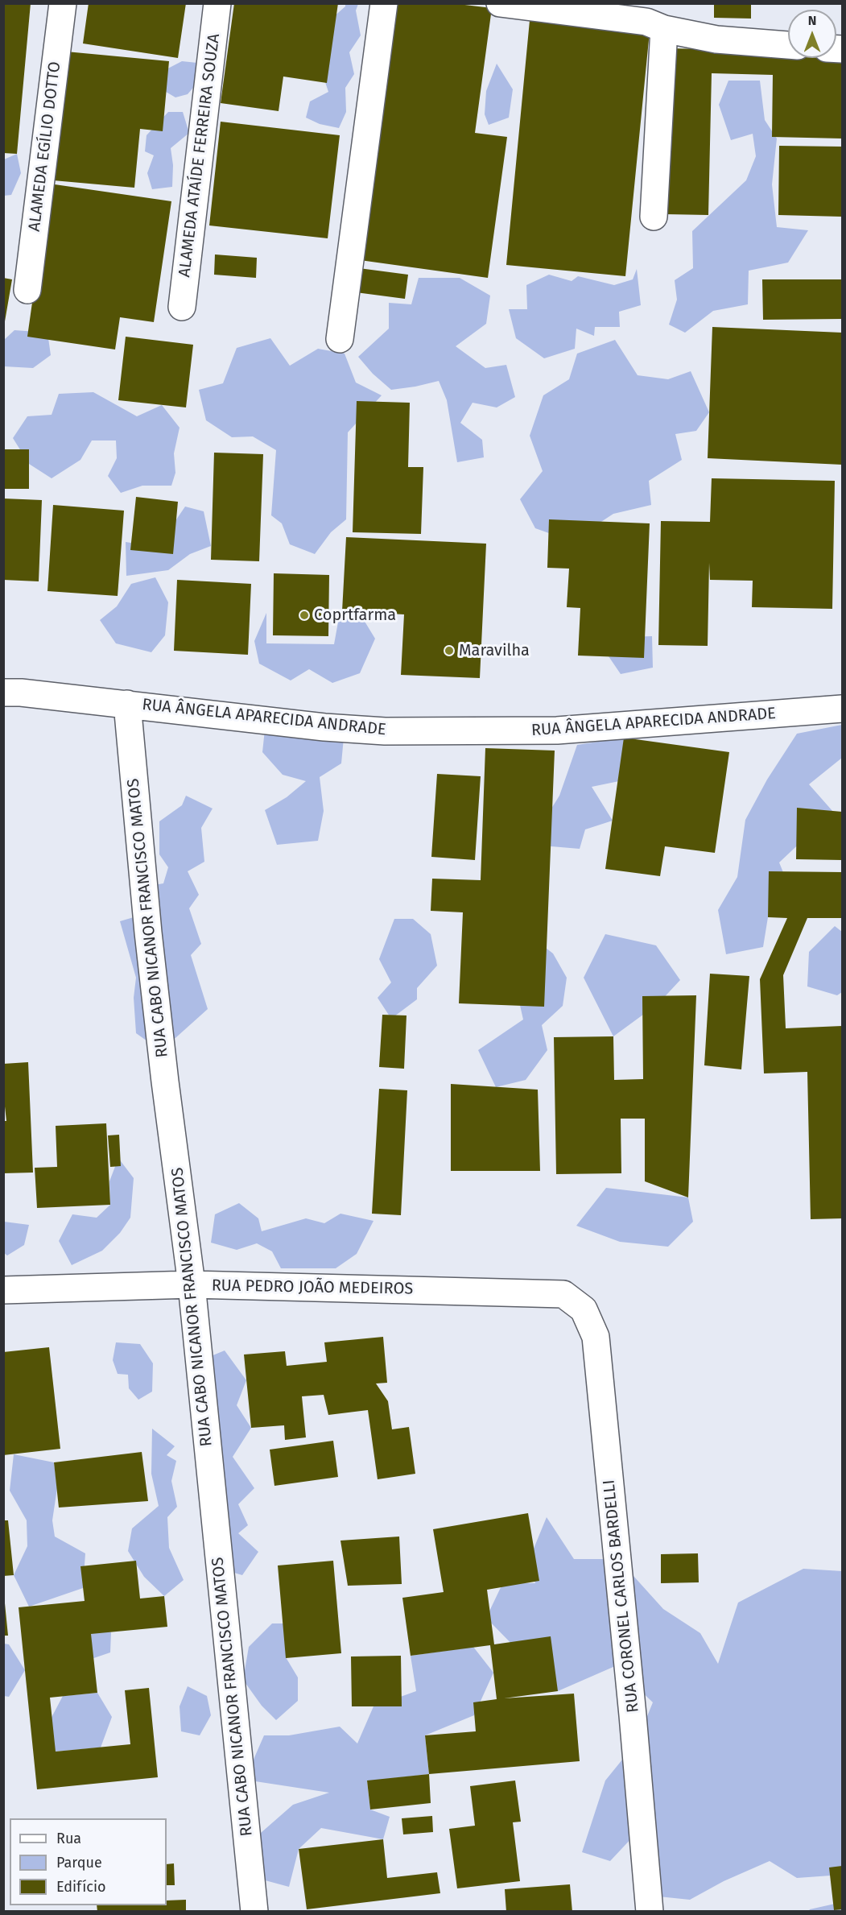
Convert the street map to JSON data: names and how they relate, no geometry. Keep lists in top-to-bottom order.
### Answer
{
  "streets": {
    "street": [
      "ALAMEDA EGÍLIO DOTTO",
      "ALAMEDA ATAÍDE FERREIRA SOUZA",
      "RUA ÂNGELA APARECIDA ANDRADE",
      "RUA CABO NICANOR FRANCISCO MATOS",
      "RUA PEDRO JOÃO MEDEIROS",
      "RUA CORONEL CARLOS BARDELLI"
    ]
  },
  "crossings": [
    ["RUA ÂNGELA APARECIDA ANDRADE", "RUA CABO NICANOR FRANCISCO MATOS"],
    ["RUA CABO NICANOR FRANCISCO MATOS", "RUA PEDRO JOÃO MEDEIROS"],
    ["RUA PEDRO JOÃO MEDEIROS", "RUA CORONEL CARLOS BARDELLI"]
  ],
  "places": ["Coprtfarma", "Maravilha"],
  "legend": ["Rua", "Parque", "Edifício"],
  "north": "top"
}
